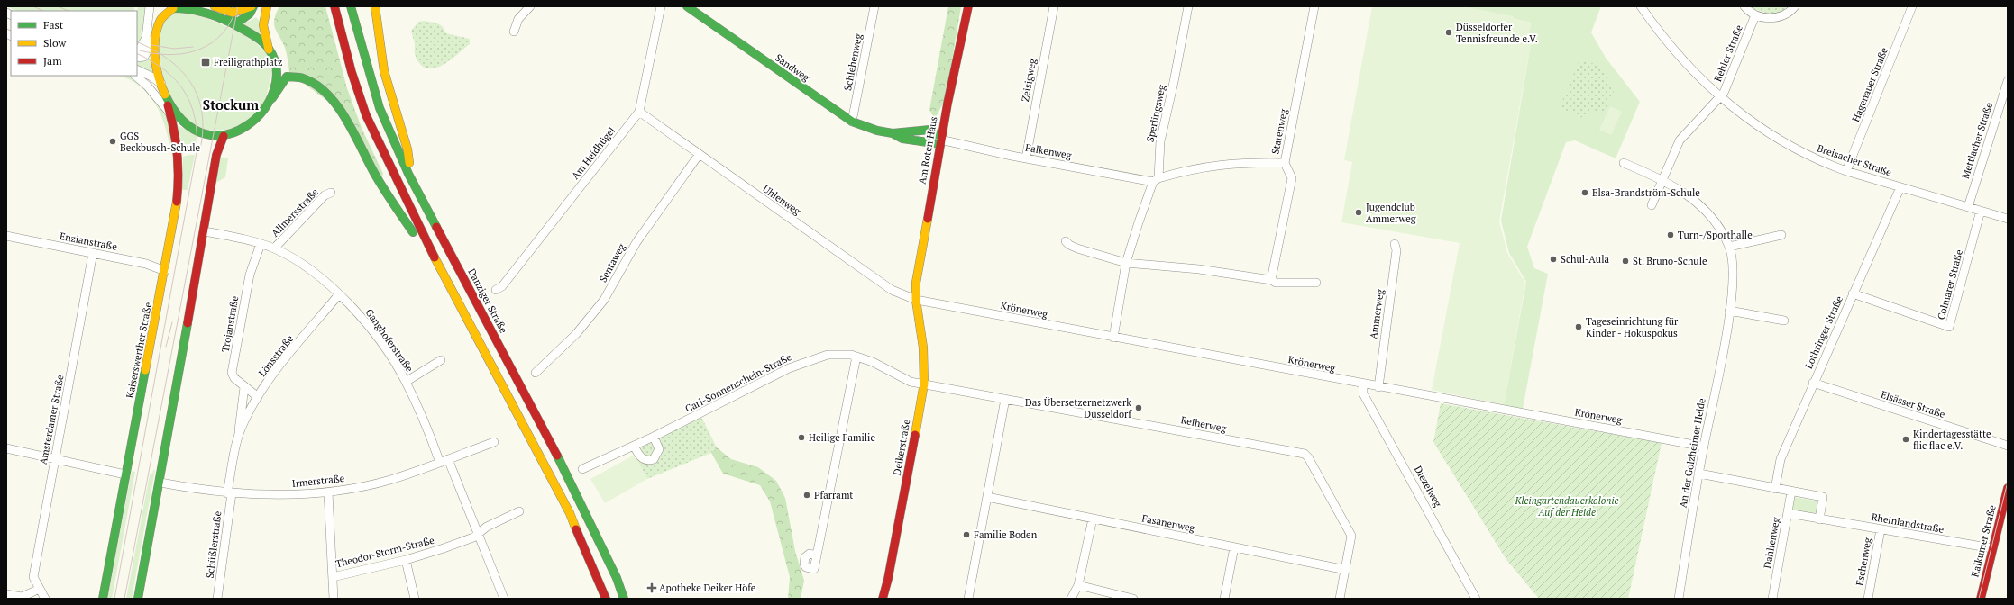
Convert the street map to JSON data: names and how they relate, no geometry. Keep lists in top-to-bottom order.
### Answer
{
  "streets": {
    "main road": [
      "Sandweg",
      "Am Roten Haus",
      "Danziger Straße",
      "Kaiserswerther Straße",
      "Deikerstraße",
      "Kalkumer Straße"
    ],
    "street": [
      "Kehler Straße",
      "Schlehenweg",
      "Zeisigweg",
      "Hagenauer Straße",
      "Sperlingsweg",
      "Starenweg",
      "Mettlacher Straße",
      "Falkenweg",
      "Am Heidhügel",
      "Breisacher Straße",
      "Uhlenweg",
      "Allmersstraße",
      "Enzianstraße",
      "Sentaweg",
      "Colmarer Straße",
      "Krönerweg",
      "Ammerweg",
      "Trojanstraße",
      "Lothringer Straße",
      "Ganghoferstraße",
      "Lönsstraße",
      "Carl-Sonnenschein-Straße",
      "Elsässer Straße",
      "Amsterdamer Straße",
      "Reiherweg",
      "An der Golzheimer Heide",
      "Irmerstraße",
      "Diezelweg",
      "Fasanenweg",
      "Rheinlandstraße",
      "Dahlienweg",
      "Schüßlerstraße",
      "Theodor-Storm-Straße",
      "Eschenweg"
    ]
  },
  "crossings": [
    ["Kehler Straße", "Breisacher Straße"],
    ["Schlehenweg", "Sandweg"],
    ["Sandweg", "Am Roten Haus"],
    ["Sandweg", "Falkenweg"],
    ["Zeisigweg", "Falkenweg"],
    ["Hagenauer Straße", "Breisacher Straße"],
    ["Sperlingsweg", "Falkenweg"],
    ["Sperlingsweg", "Krönerweg"],
    ["Starenweg", "Falkenweg"],
    ["Mettlacher Straße", "Breisacher Straße"],
    ["Am Roten Haus", "Falkenweg"],
    ["Am Roten Haus", "Uhlenweg"],
    ["Am Roten Haus", "Krönerweg"],
    ["Am Roten Haus", "Deikerstraße"],
    ["Am Heidhügel", "Uhlenweg"],
    ["Breisacher Straße", "Colmarer Straße"],
    ["Breisacher Straße", "Lothringer Straße"],
    ["Uhlenweg", "Sentaweg"],
    ["Uhlenweg", "Krönerweg"],
    ["Uhlenweg", "Deikerstraße"],
    ["Allmersstraße", "Ganghoferstraße"],
    ["Enzianstraße", "Kaiserswerther Straße"],
    ["Enzianstraße", "Amsterdamer Straße"],
    ["Colmarer Straße", "Lothringer Straße"],
    ["Krönerweg", "Ammerweg"],
    ["Krönerweg", "Deikerstraße"],
    ["Krönerweg", "An der Golzheimer Heide"],
    ["Krönerweg", "Diezelweg"],
    ["Trojanstraße", "Ganghoferstraße"],
    ["Trojanstraße", "Lönsstraße"],
    ["Lothringer Straße", "Elsässer Straße"],
    ["Ganghoferstraße", "Lönsstraße"],
    ["Ganghoferstraße", "Irmerstraße"],
    ["Lönsstraße", "Irmerstraße"],
    ["Lönsstraße", "Schüßlerstraße"],
    ["Carl-Sonnenschein-Straße", "Reiherweg"],
    ["Carl-Sonnenschein-Straße", "Deikerstraße"],
    ["Reiherweg", "Deikerstraße"],
    ["Reiherweg", "Fasanenweg"],
    ["Irmerstraße", "Schüßlerstraße"],
    ["Rheinlandstraße", "Kalkumer Straße"],
    ["Rheinlandstraße", "Dahlienweg"],
    ["Rheinlandstraße", "Eschenweg"]
  ],
  "districts": ["Stockum"],
  "parks": ["Kleingartendauerkolonie Auf der Heide"],
  "places": {
    "other": [
      "Düsseldorfer Tennisfreunde e.V.",
      "GGS Beckbusch-Schule",
      "Elsa-Brandström-Schule",
      "Jugendclub Ammerweg",
      "Turn-/Sporthalle",
      "Schul-Aula",
      "St. Bruno-Schule",
      "Tageseinrichtung für Kinder - Hokuspokus",
      "Das Übersetzernetzwerk Düsseldorf",
      "Heilige Familie",
      "Kindertagesstätte flic flac e.V.",
      "Pfarramt",
      "Familie Boden"
    ],
    "transit": ["Freiligrathplatz"],
    "health": ["Apotheke Deiker Höfe"]
  },
  "legend": ["Fast", "Slow", "Jam"]
}
